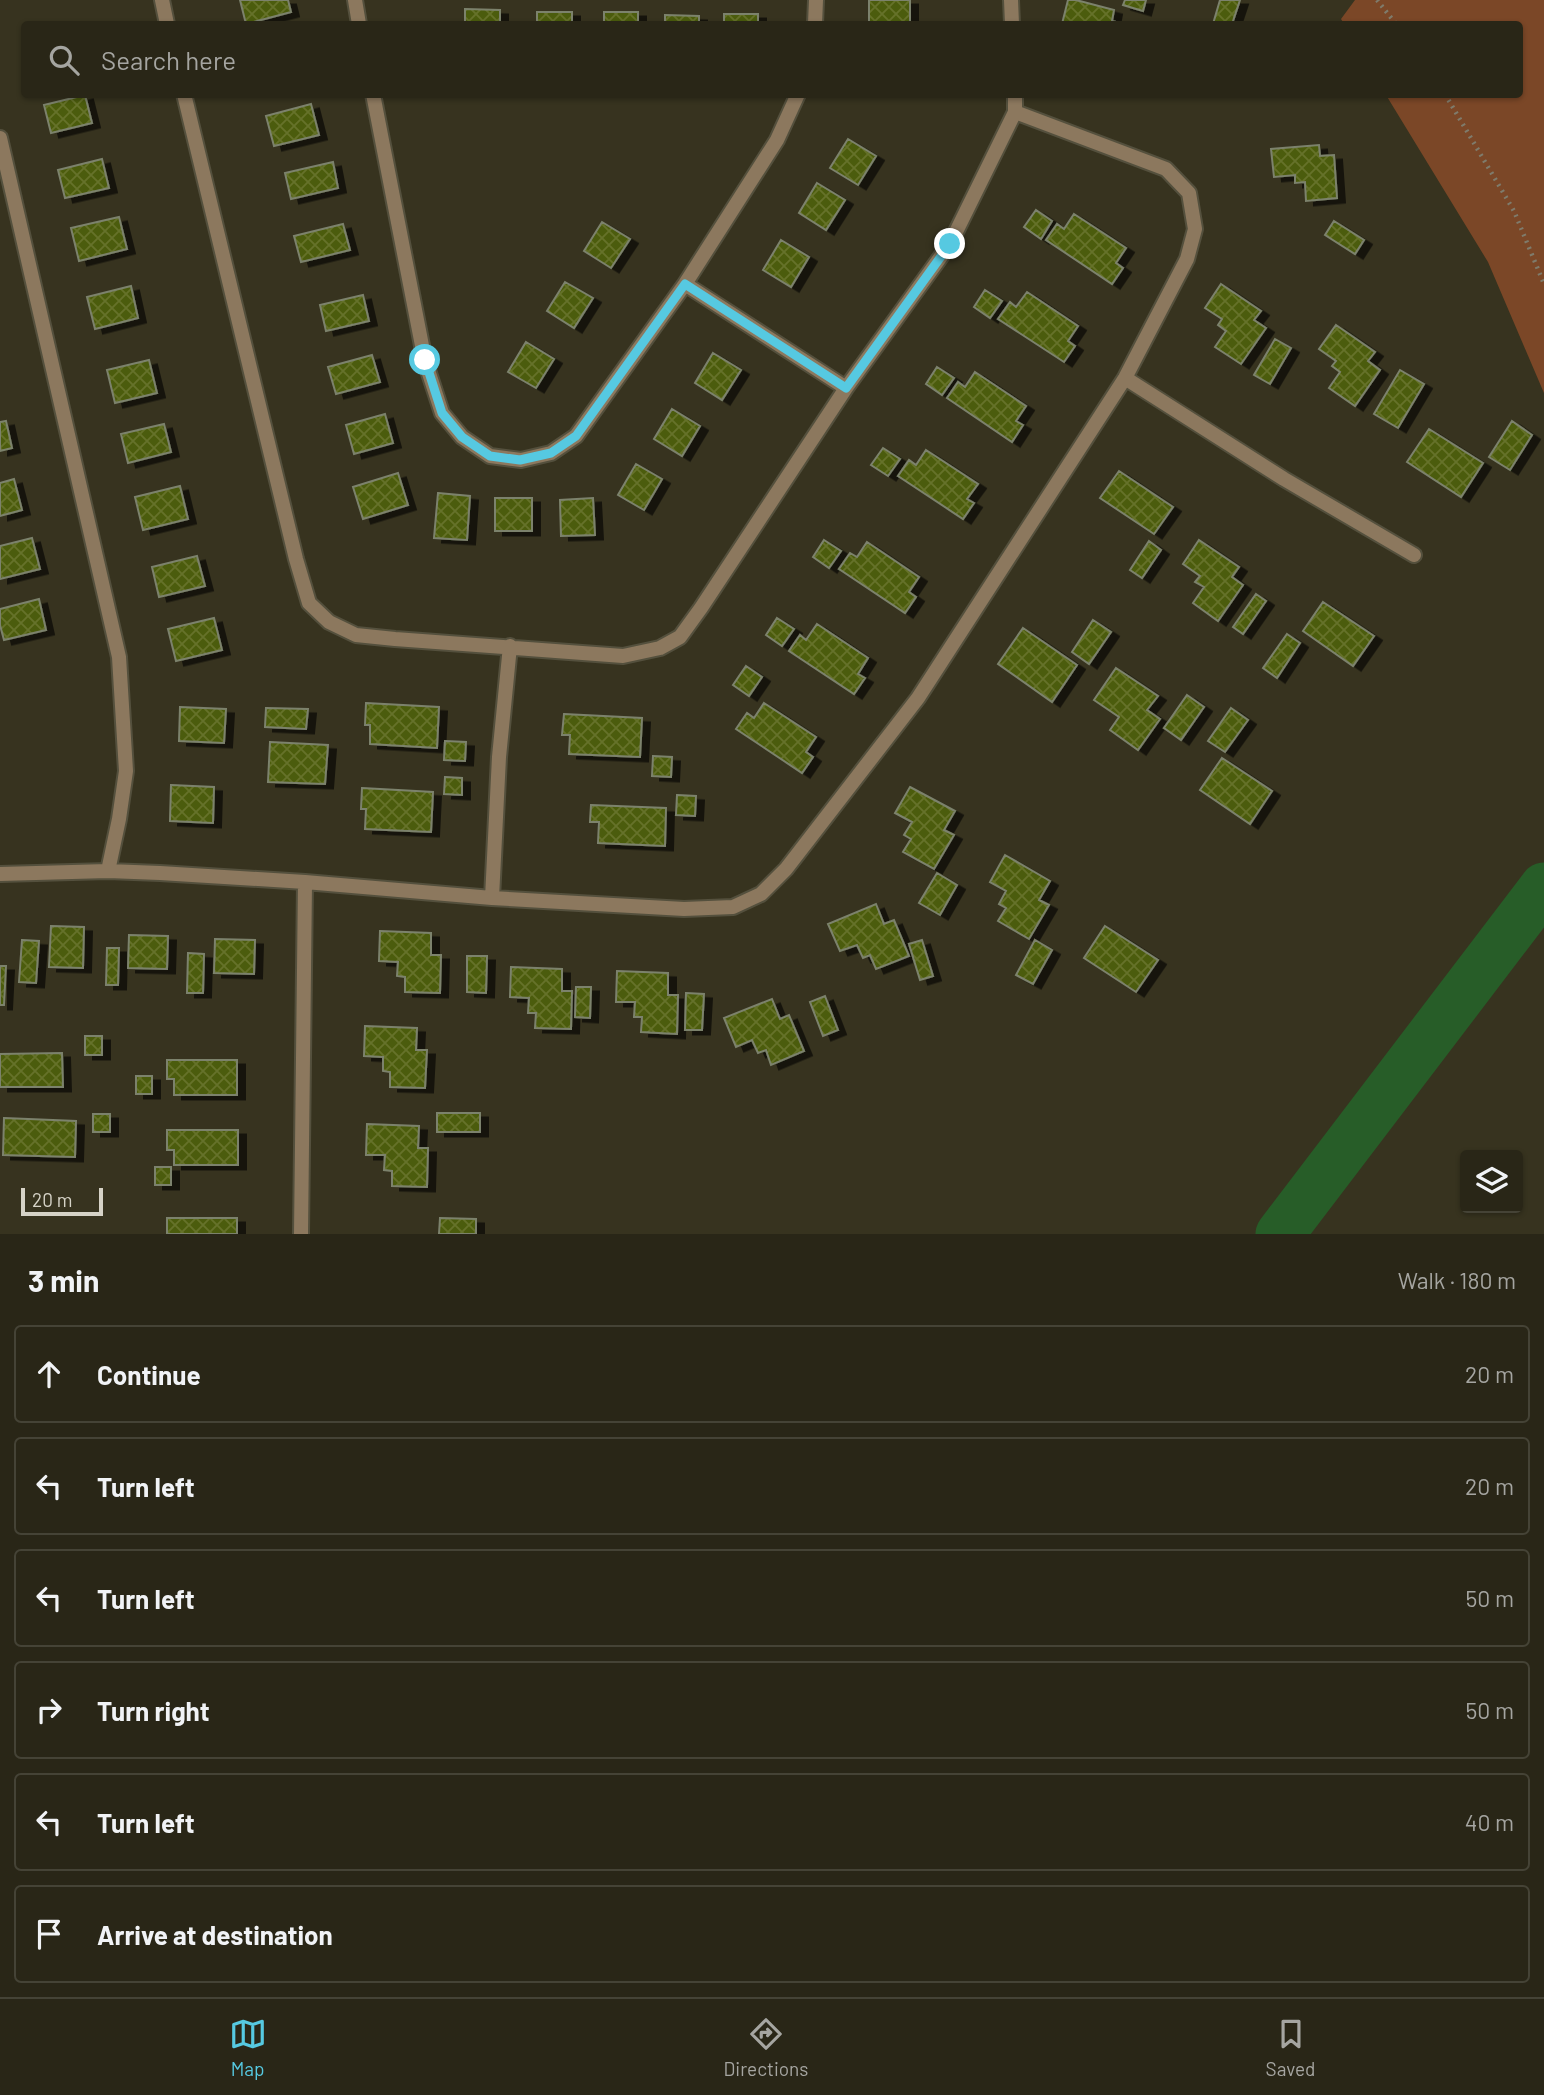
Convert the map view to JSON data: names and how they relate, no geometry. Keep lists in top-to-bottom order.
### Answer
{
  "scale_bar": "20 m",
  "page": {
    "search": "Search here",
    "scale": "20 m",
    "heading": ["3 min", "Walk · 180 m"],
    "list": [
      ["Continue", "20 m"],
      ["Turn left", "20 m"],
      ["Turn left", "50 m"],
      ["Turn right", "50 m"],
      ["Turn left", "40 m"],
      "Arrive at destination"
    ],
    "nav": ["Map", "Directions", "Saved"]
  }
}
